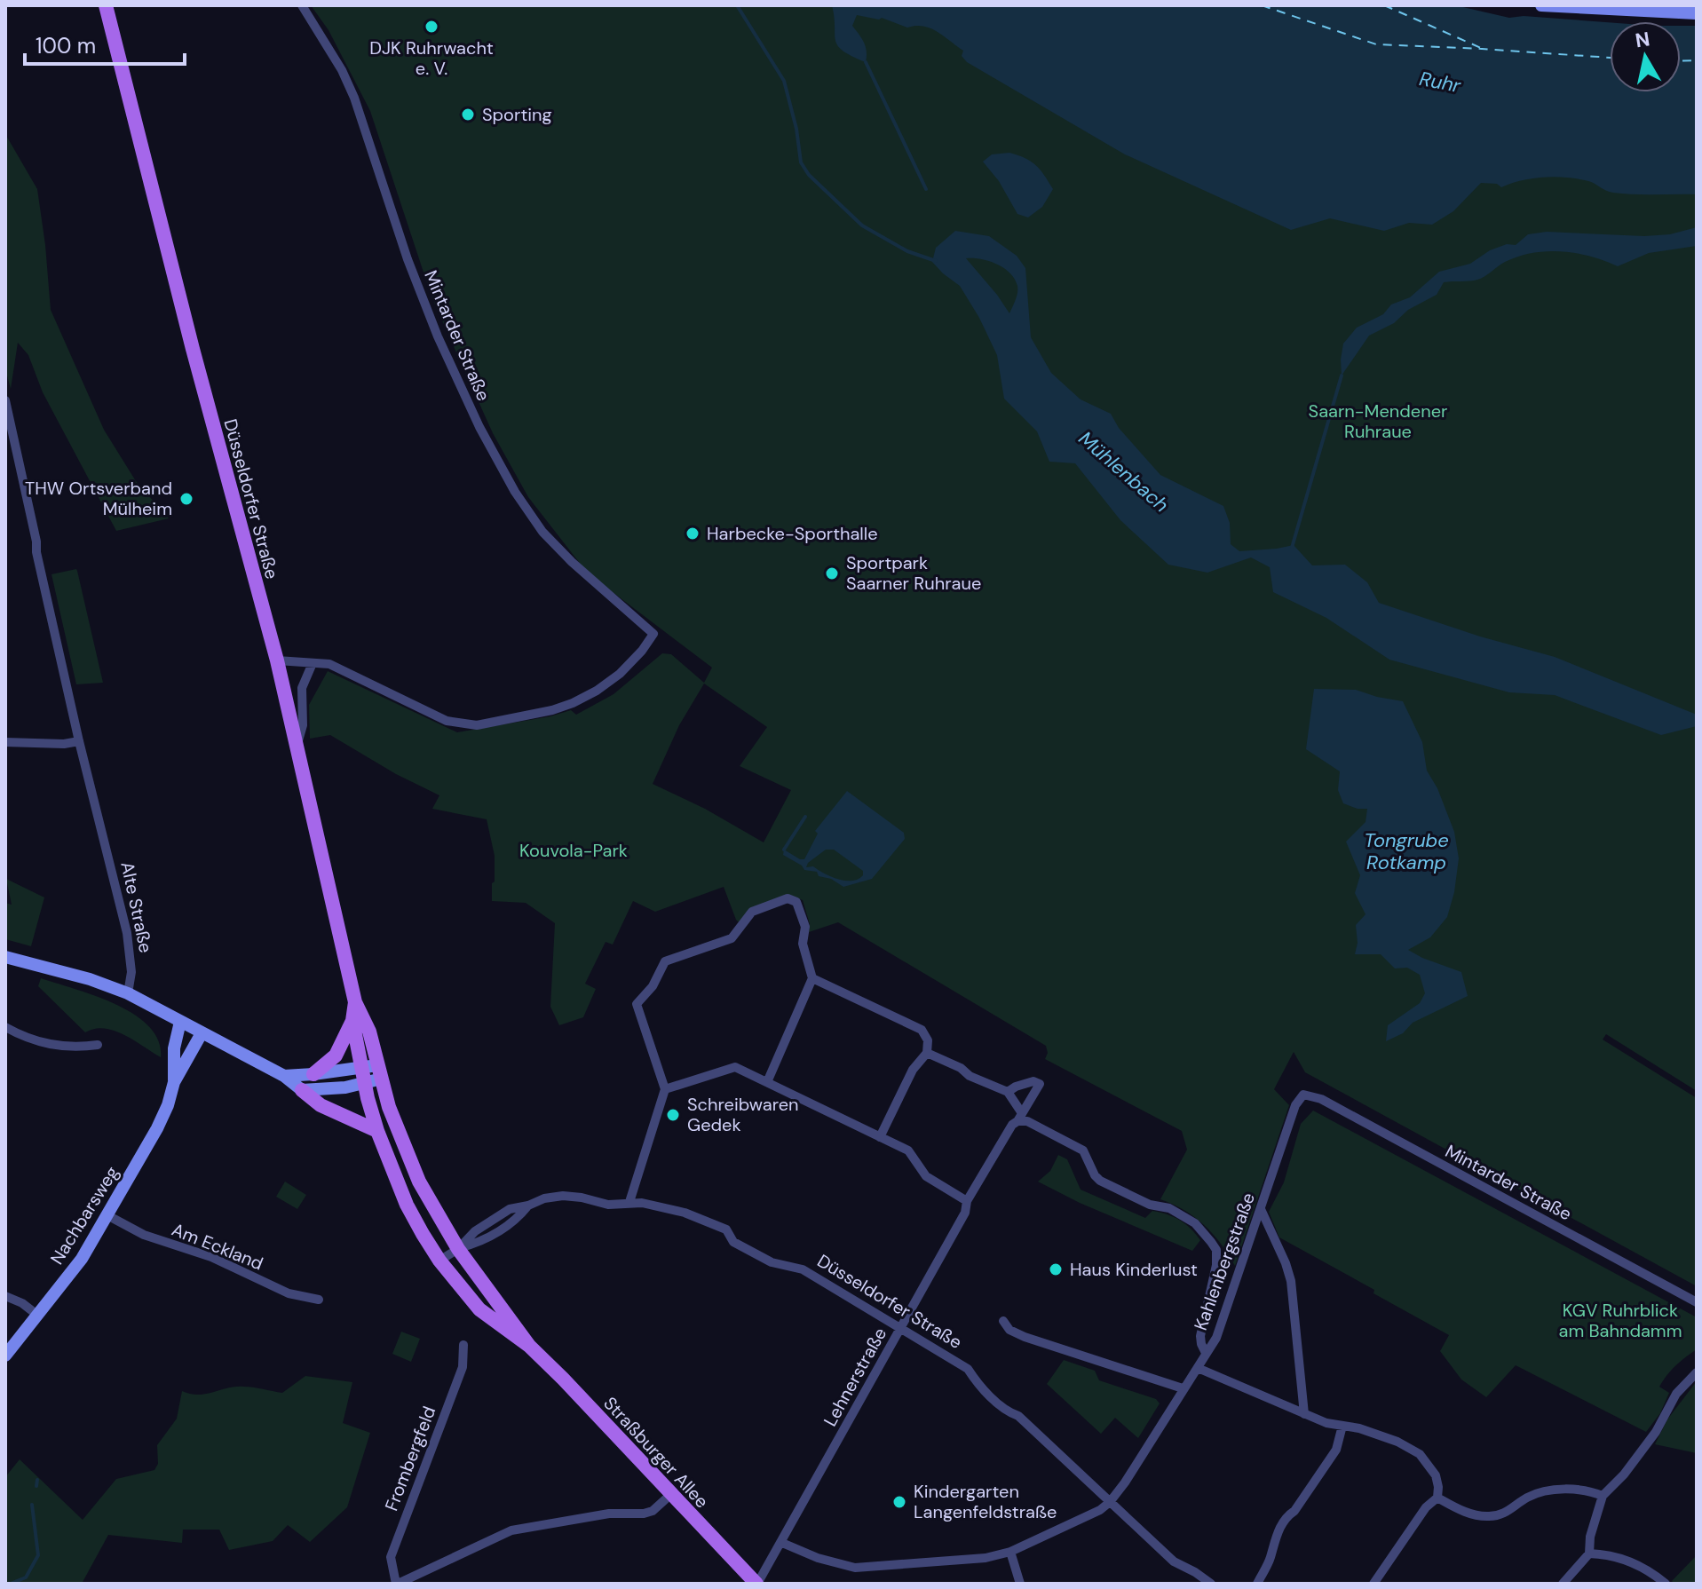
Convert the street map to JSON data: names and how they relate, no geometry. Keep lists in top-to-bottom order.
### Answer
{
  "streets": {
    "main road": ["Düsseldorfer Straße", "Straßburger Allee"],
    "street": [
      "Mintarder Straße",
      "Alte Straße",
      "Nachbarsweg",
      "Am Eckland",
      "Kahlenbergstraße",
      "Lehnerstraße",
      "Frombergfeld"
    ]
  },
  "crossings": [
    ["Mintarder Straße", "Kahlenbergstraße"],
    ["Düsseldorfer Straße", "Kahlenbergstraße"],
    ["Düsseldorfer Straße", "Lehnerstraße"],
    ["Düsseldorfer Straße", "Straßburger Allee"],
    ["Nachbarsweg", "Am Eckland"],
    ["Lehnerstraße", "Straßburger Allee"]
  ],
  "water": ["Ruhr", "Mühlenbach", "Tongrube Rotkamp"],
  "parks": ["Saarn-Mendener Ruhraue", "Kouvola-Park", "KGV Ruhrblick am Bahndamm"],
  "places": [
    "DJK Ruhrwacht e. V.",
    "Sporting",
    "THW Ortsverband Mülheim",
    "Harbecke-Sporthalle",
    "Sportpark Saarner Ruhraue",
    "Schreibwaren Gedek",
    "Haus Kinderlust",
    "Kindergarten Langenfeldstraße"
  ],
  "scale_bar": "100 m",
  "north": "top"
}
